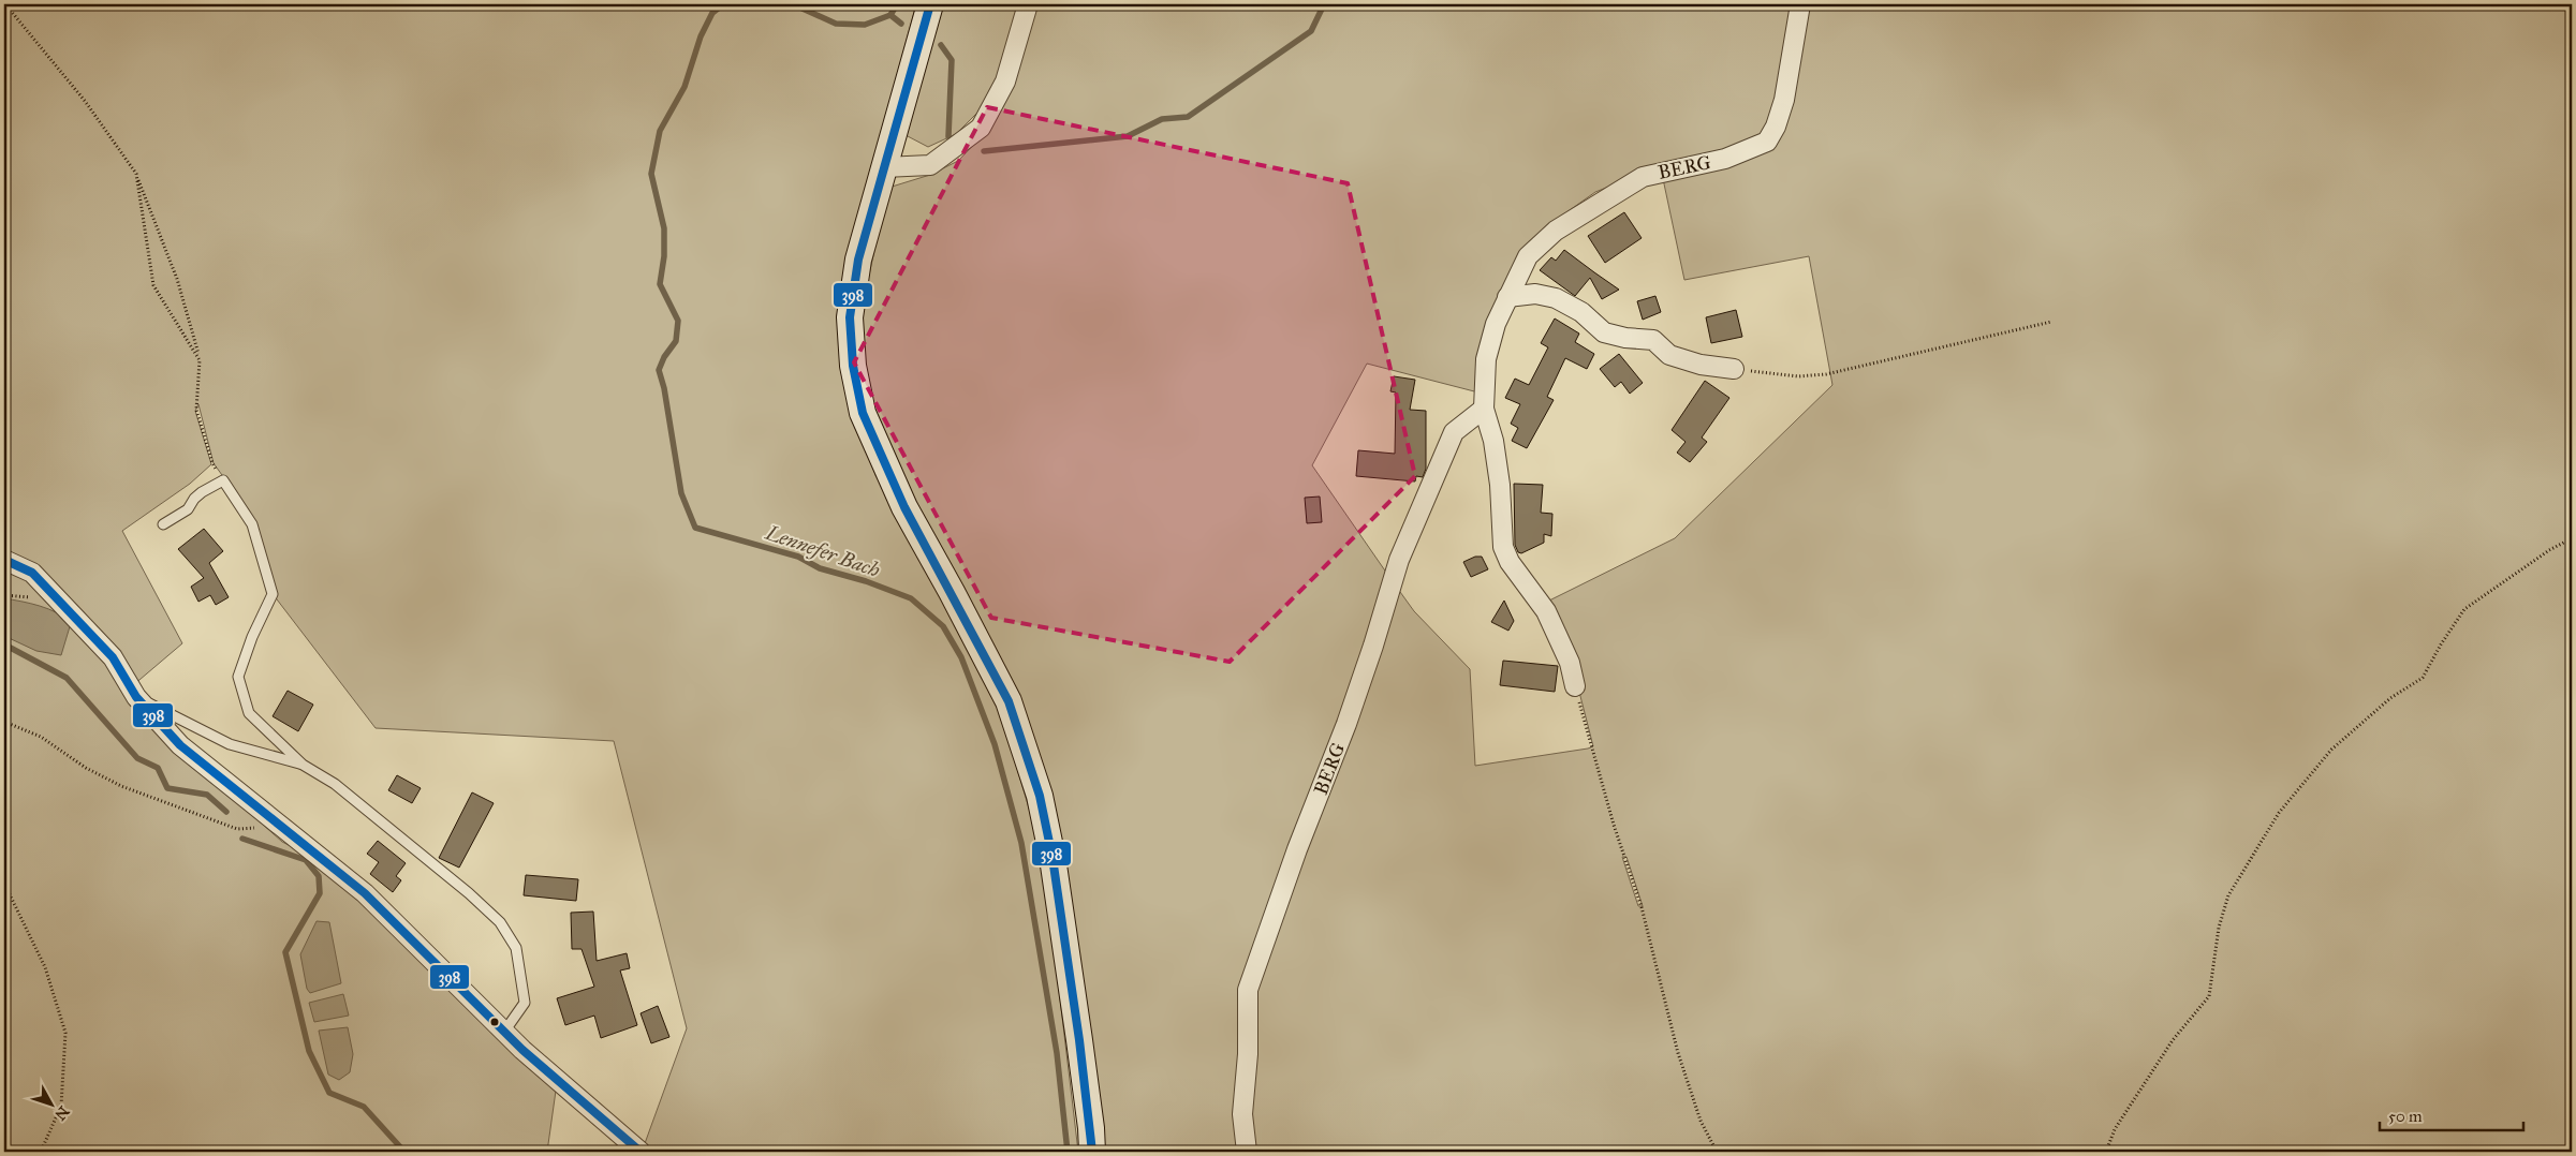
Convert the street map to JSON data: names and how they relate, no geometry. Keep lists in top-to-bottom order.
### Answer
{
  "streets": {
    "street": ["BERG"]
  },
  "water": ["Lennefer Bach"],
  "lines": ["transit line 398"],
  "scale_bar": "50 m",
  "north": "bottom right"
}
